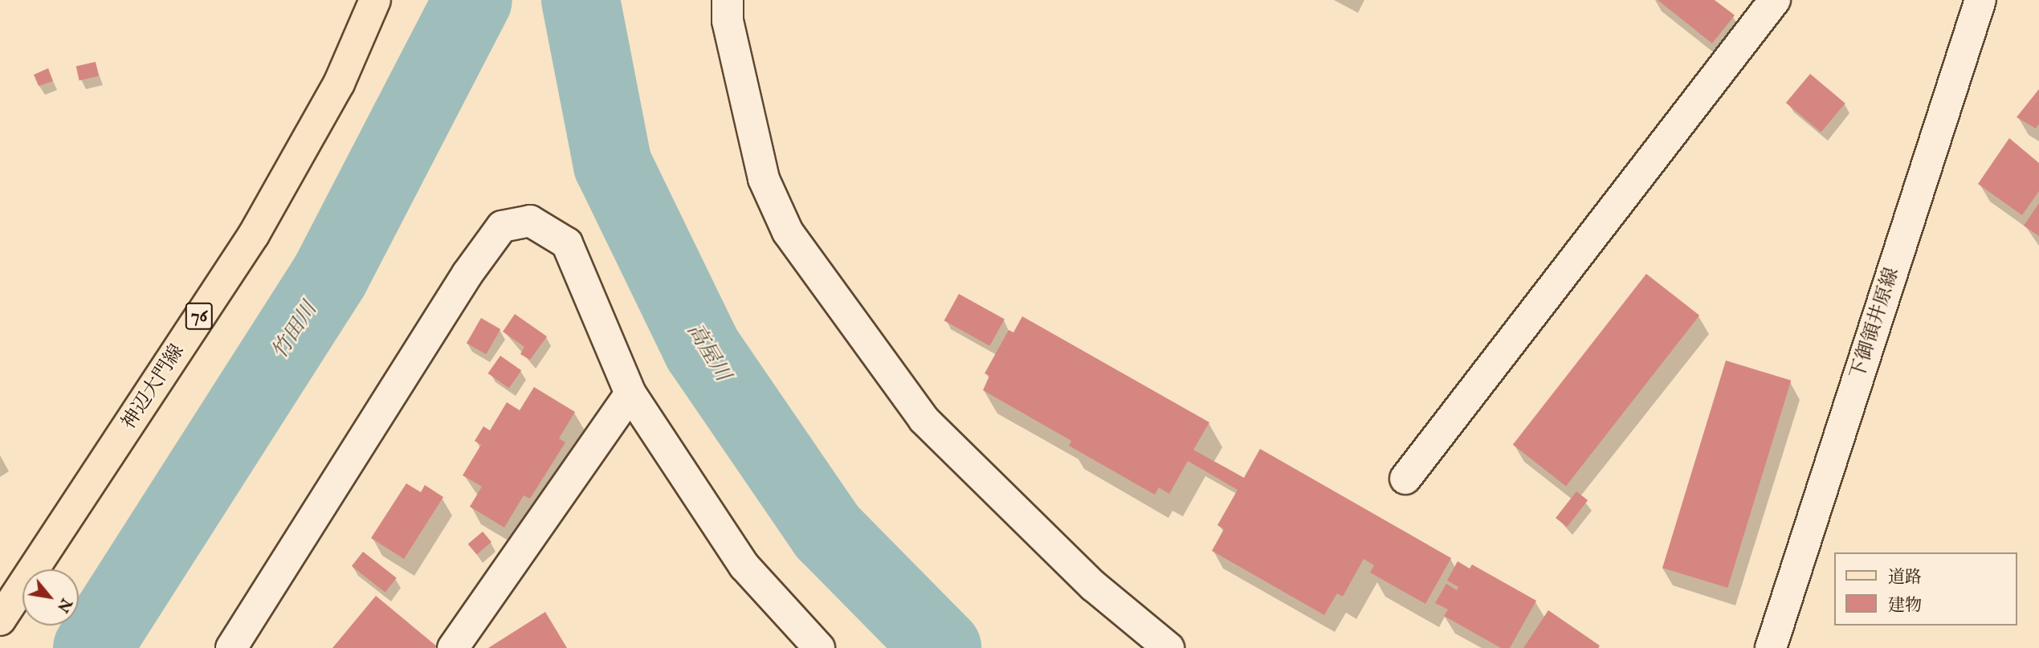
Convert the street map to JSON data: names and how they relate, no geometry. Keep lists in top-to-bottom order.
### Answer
{
  "streets": {
    "main road": ["76", "神辺大門線"],
    "street": ["下御領井原線"]
  },
  "water": ["竹田川", "高屋川"],
  "legend": ["道路", "建物"],
  "north": "bottom right"
}
